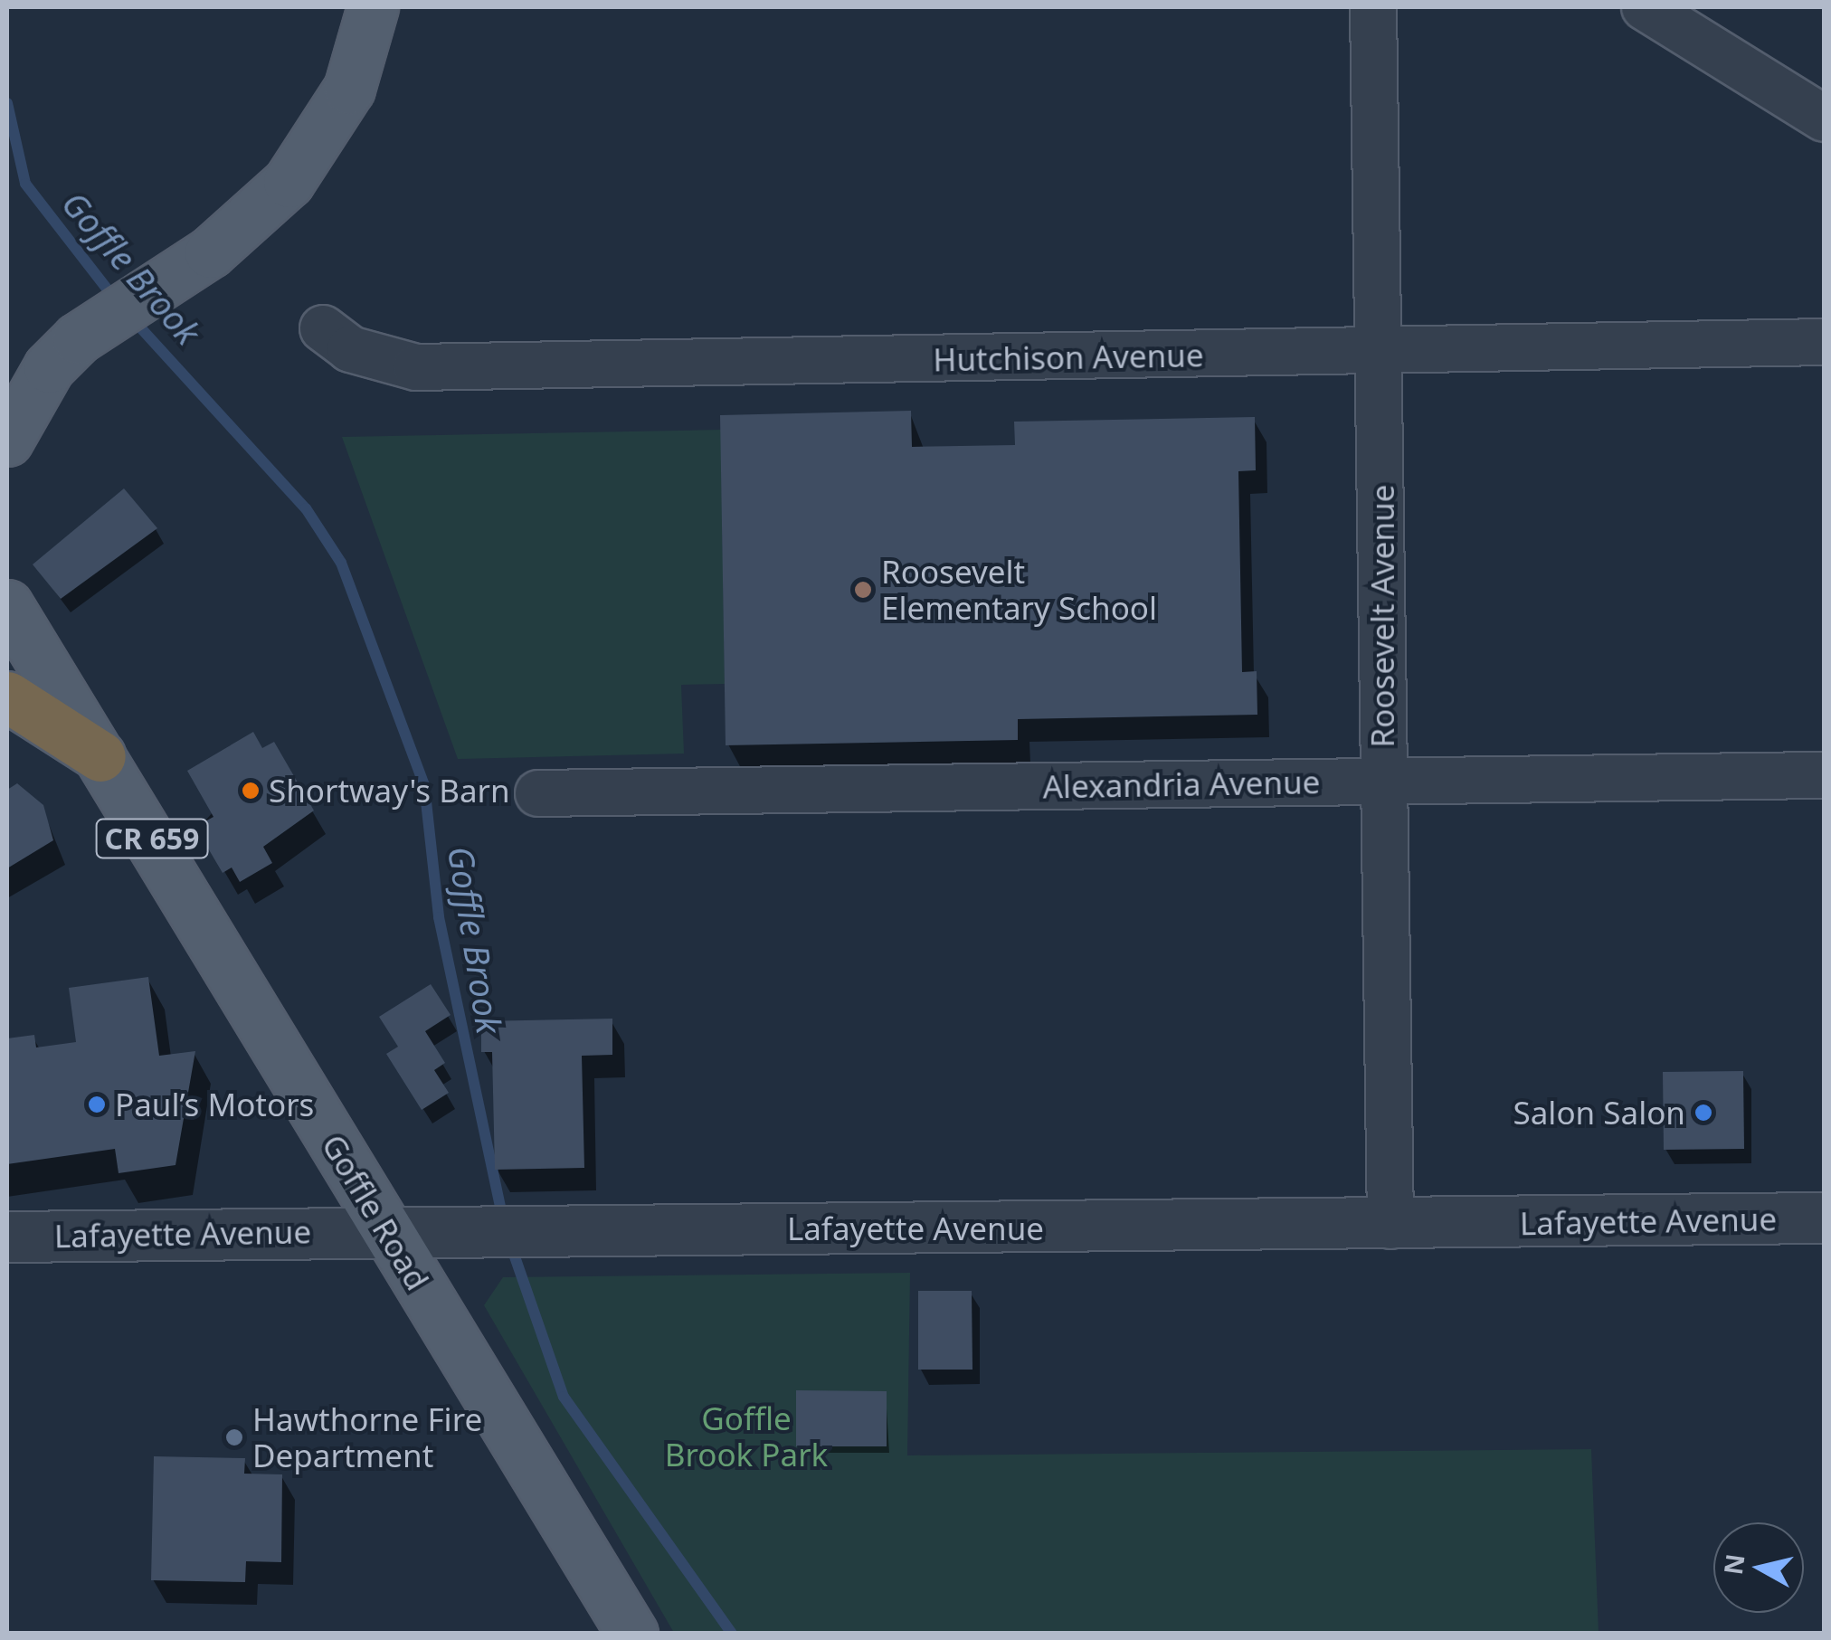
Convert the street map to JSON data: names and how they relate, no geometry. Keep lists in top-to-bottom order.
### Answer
{
  "streets": {
    "main road": ["CR 659", "Goffle Road"],
    "street": [
      "Hutchison Avenue",
      "Roosevelt Avenue",
      "Alexandria Avenue",
      "Lafayette Avenue"
    ]
  },
  "crossings": [
    ["Hutchison Avenue", "Roosevelt Avenue"],
    ["Roosevelt Avenue", "Alexandria Avenue"],
    ["Roosevelt Avenue", "Lafayette Avenue"],
    ["Goffle Road", "Lafayette Avenue"]
  ],
  "water": ["Goffle Brook"],
  "parks": ["Goffle Brook Park"],
  "places": [
    "Roosevelt Elementary School",
    "Shortway's Barn",
    "Paul’s Motors",
    "Salon Salon",
    "Hawthorne Fire Department"
  ],
  "north": "left"
}
